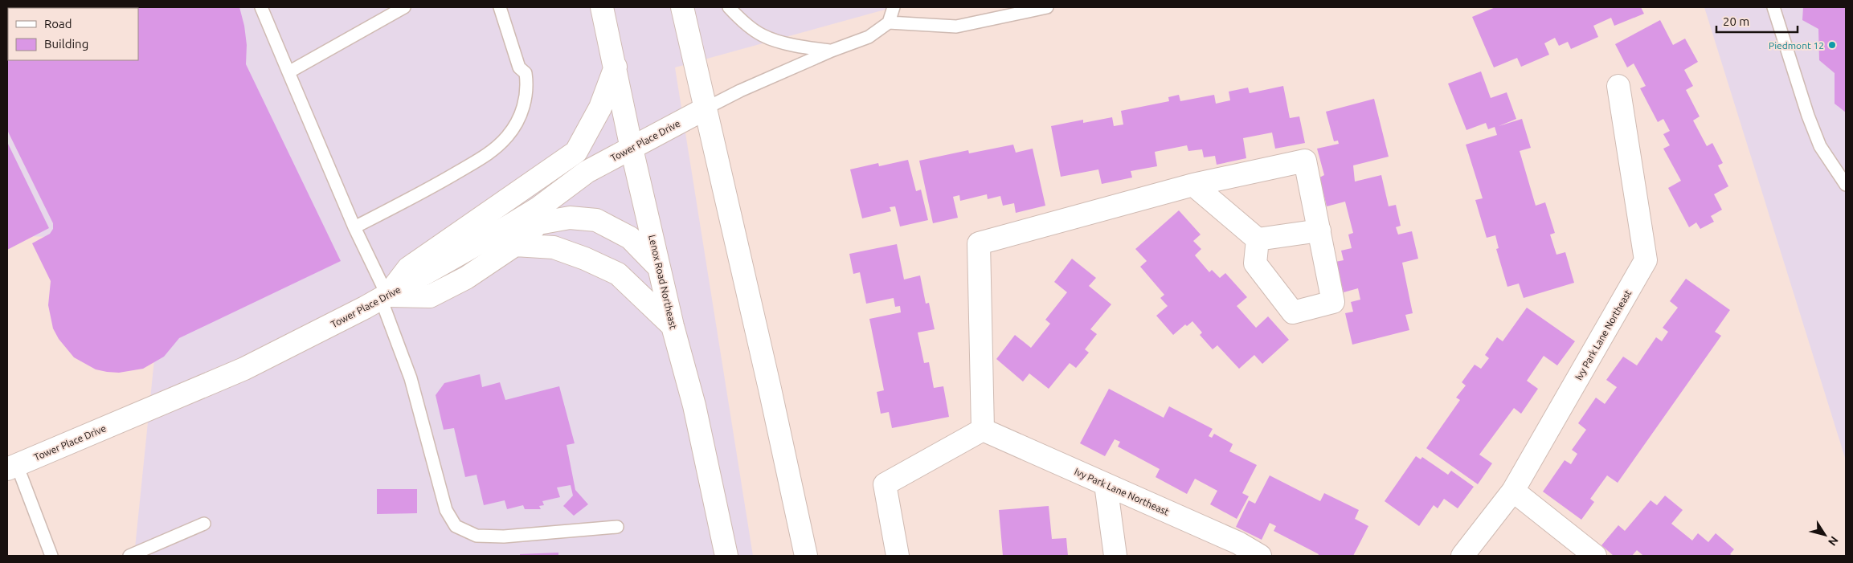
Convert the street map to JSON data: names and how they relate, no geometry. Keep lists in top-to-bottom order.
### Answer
{
  "streets": {
    "street": ["Tower Place Drive", "Lenox Road Northeast", "Ivy Park Lane Northeast"]
  },
  "crossings": [
    ["Tower Place Drive", "Lenox Road Northeast"]
  ],
  "places": ["Piedmont 12"],
  "legend": ["Road", "Building"],
  "scale_bar": "20 m",
  "north": "bottom right"
}
